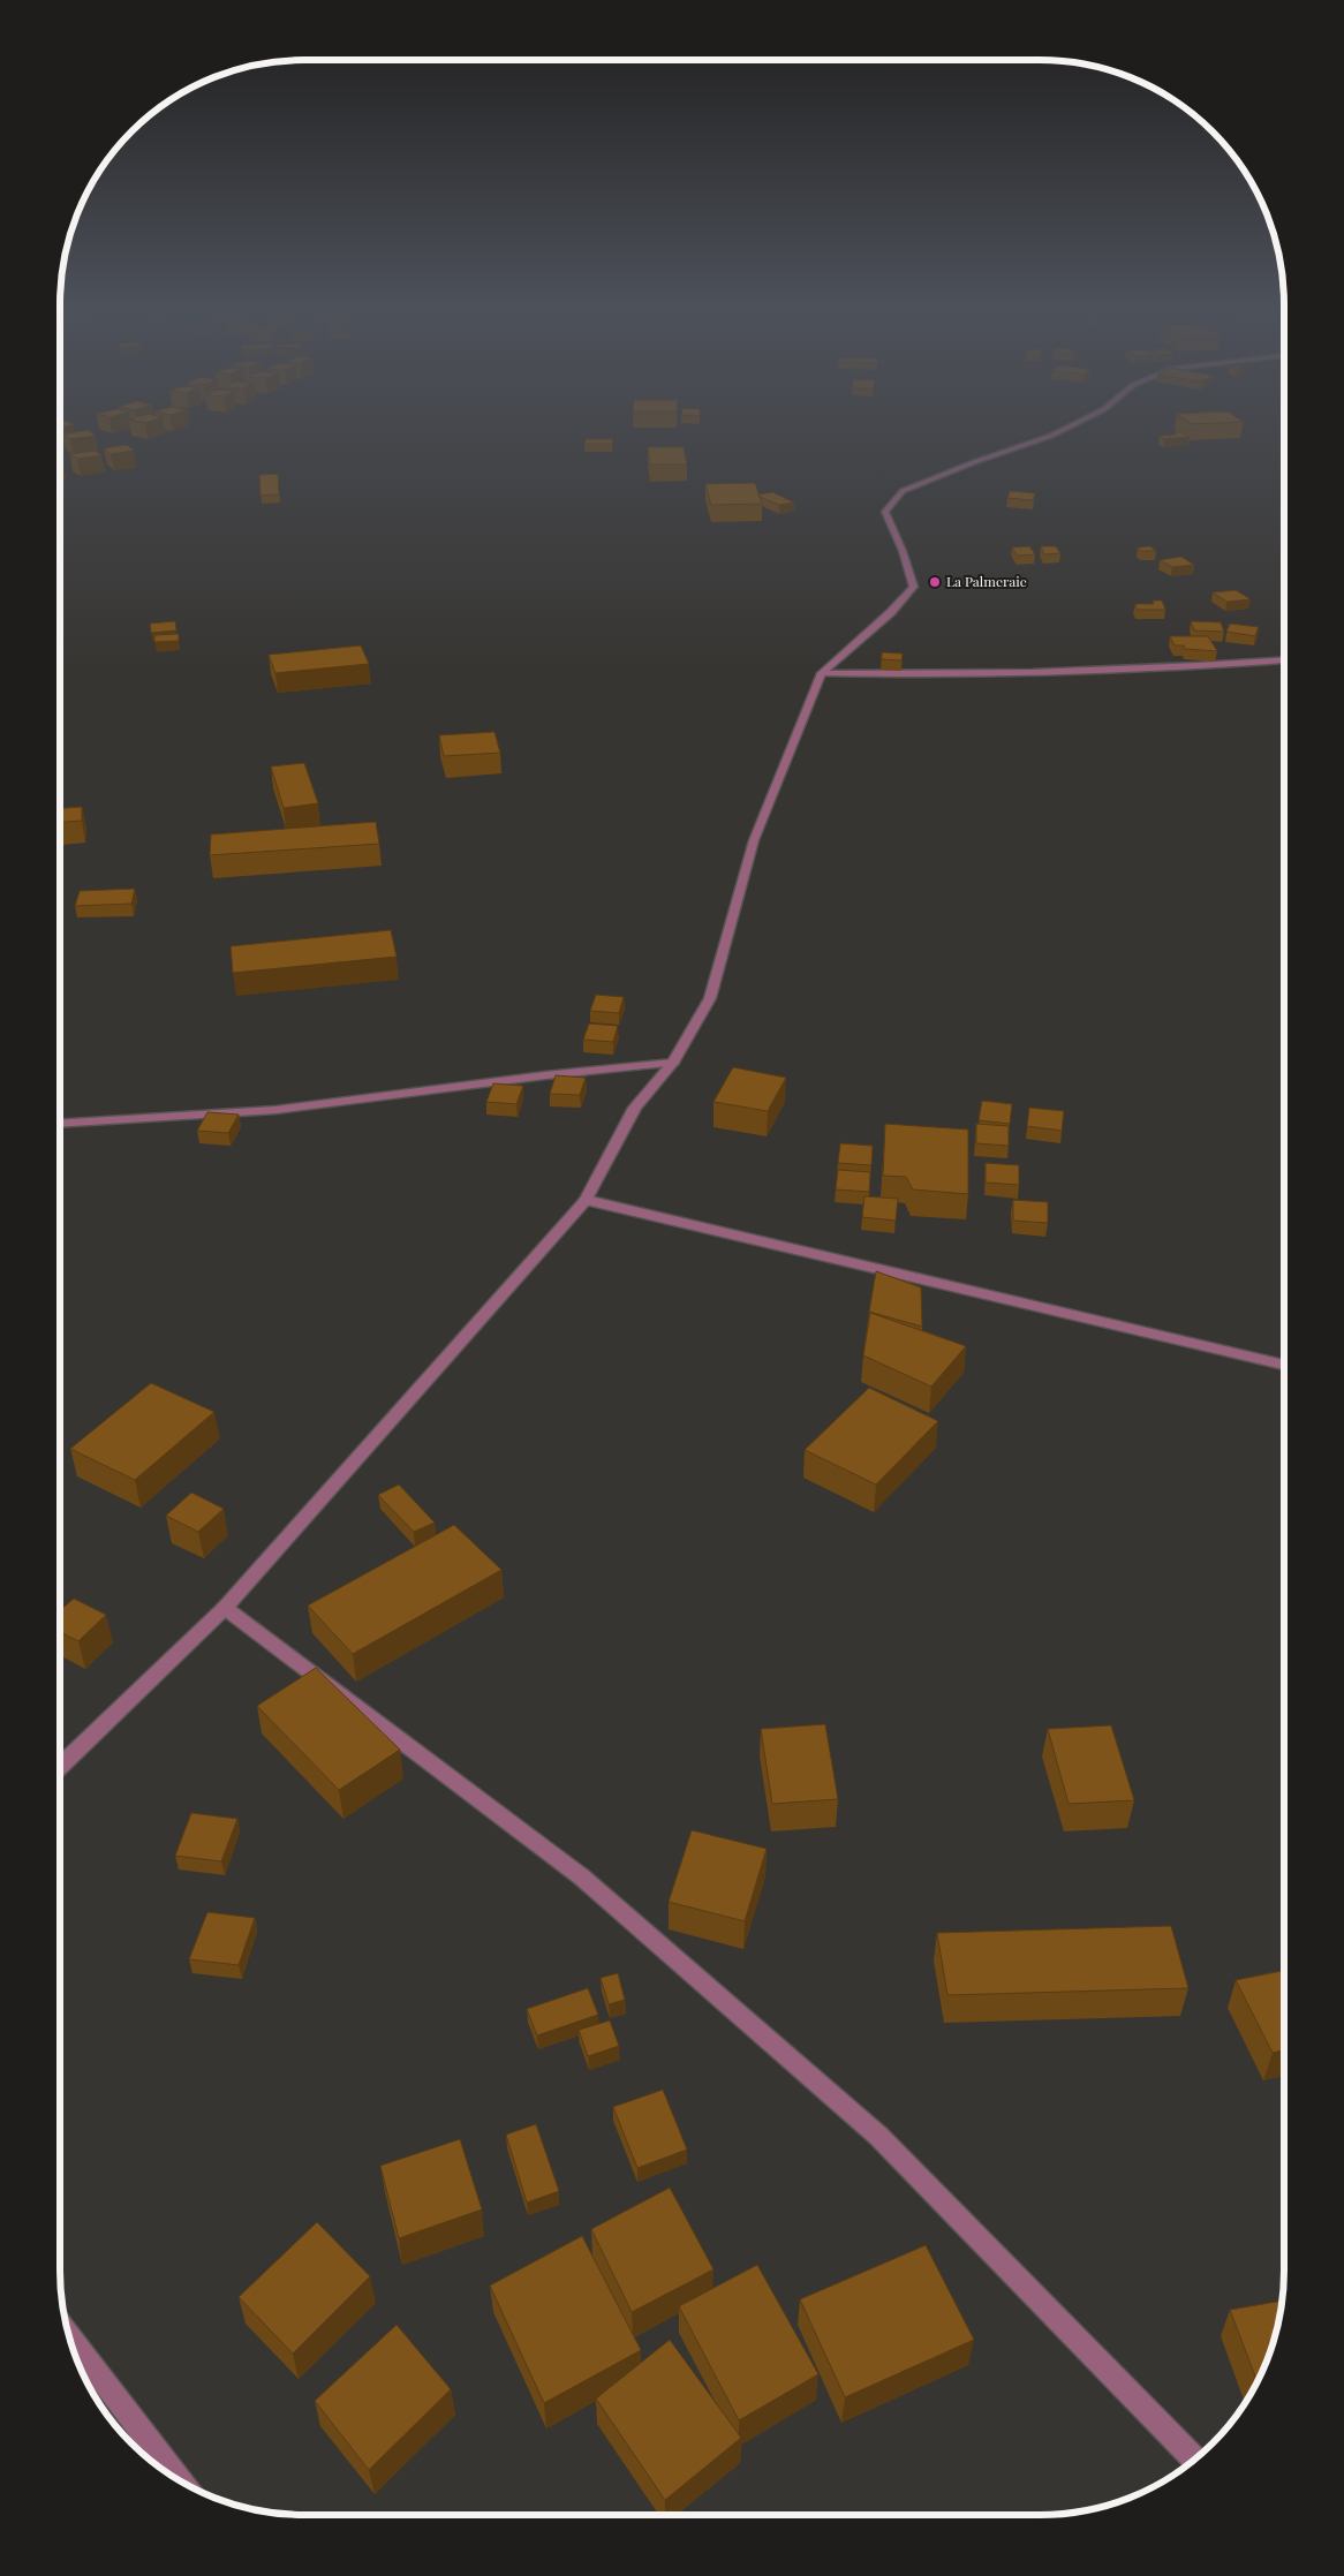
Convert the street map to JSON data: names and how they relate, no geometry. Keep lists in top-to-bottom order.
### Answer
{
  "places": ["La Palmeraie"]
}
